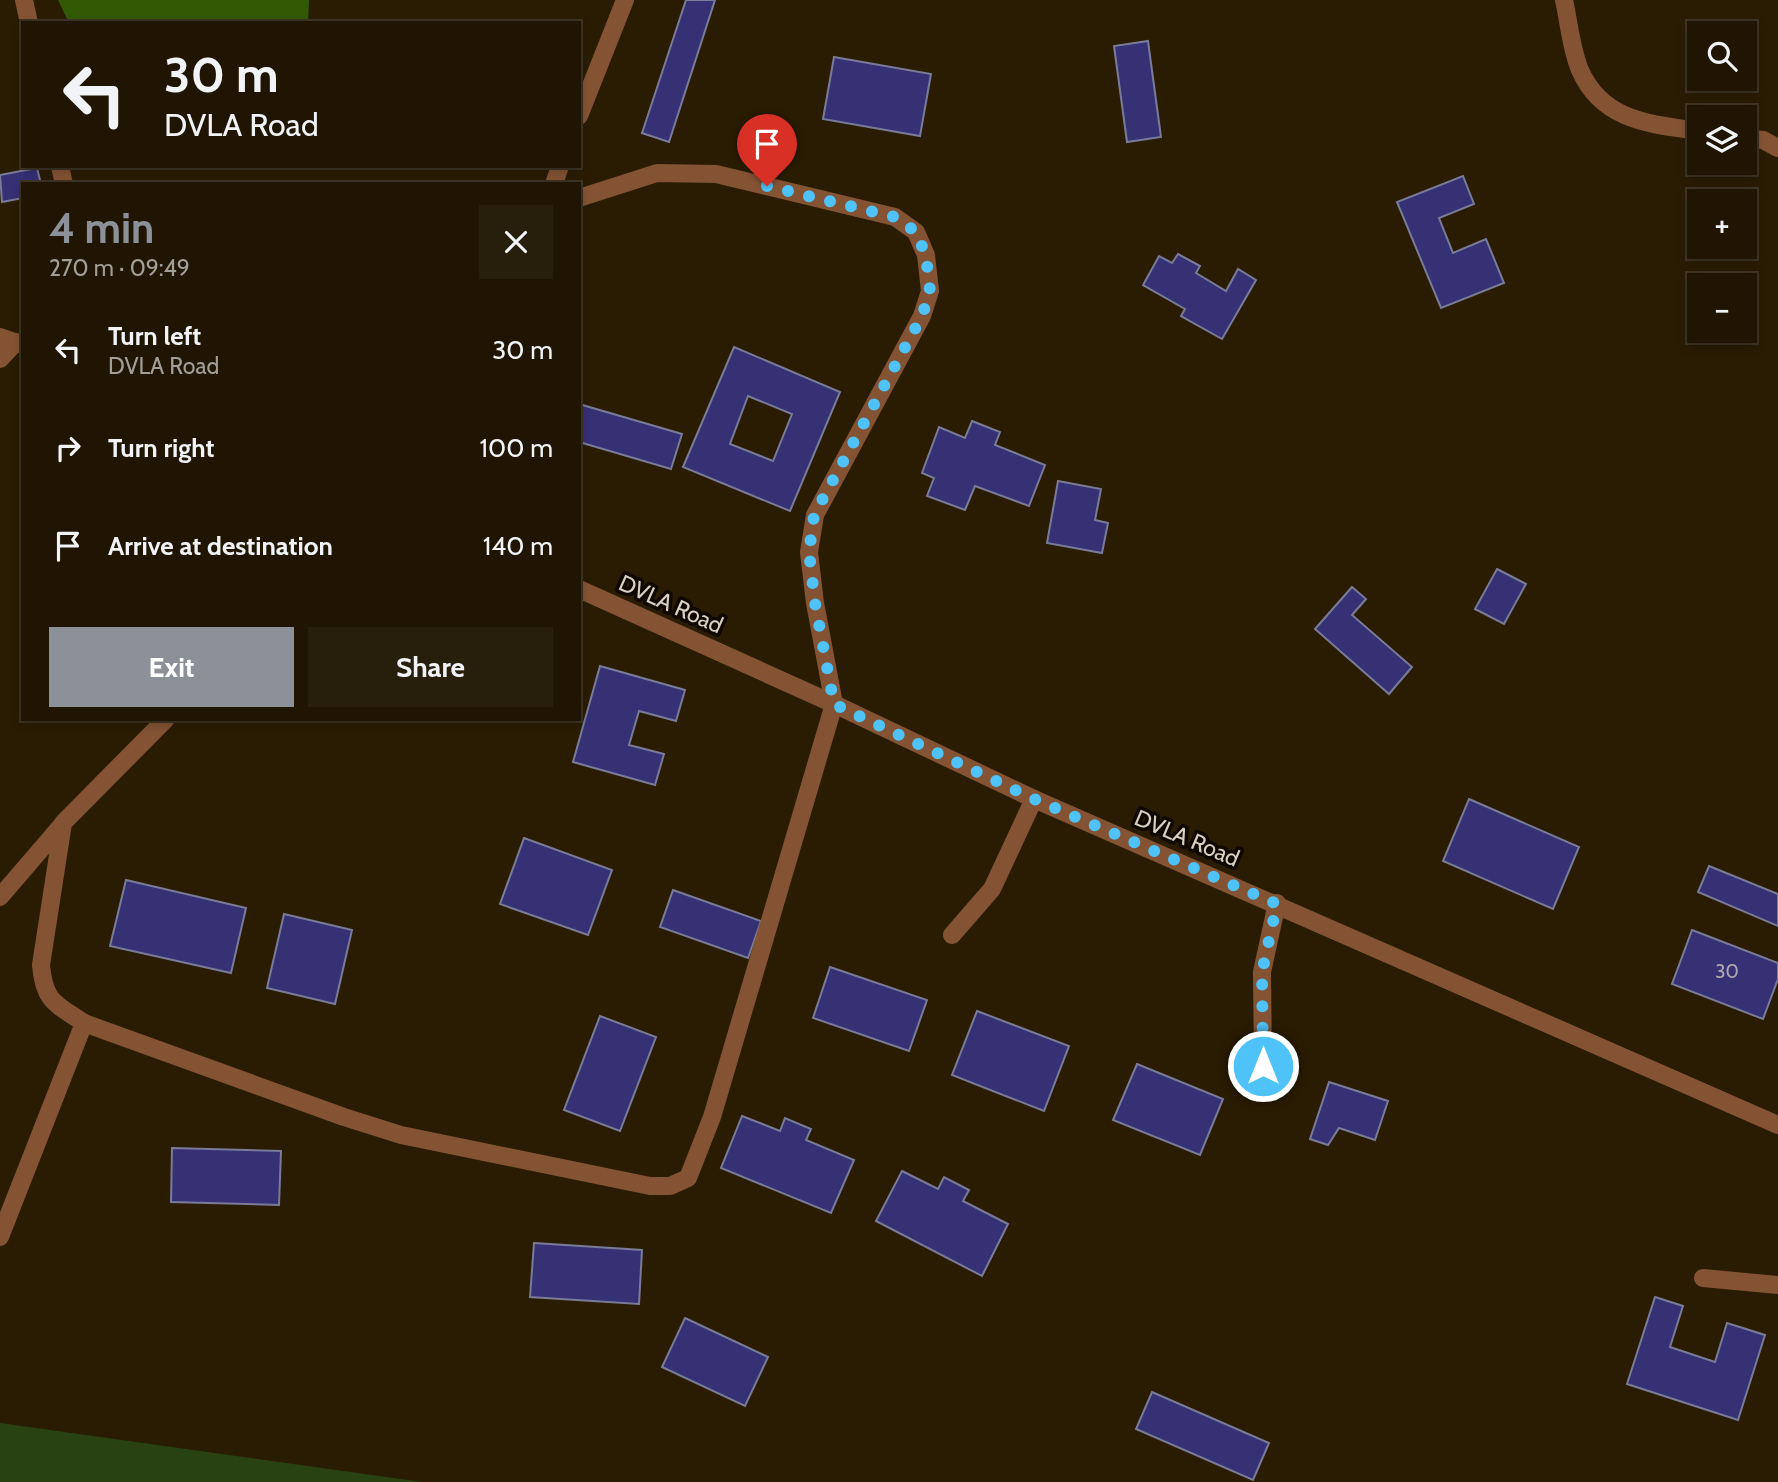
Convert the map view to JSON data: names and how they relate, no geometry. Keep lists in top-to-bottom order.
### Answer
{
  "streets": {
    "street": ["DVLA Road"]
  },
  "house_numbers": ["30"],
  "page": {
    "map_buttons": ["+", "−"],
    "turn": ["30 m", "DVLA Road"],
    "heading": ["4 min", "270 m · 09:49"],
    "list": [
      {
        "name": "Turn left",
        "note": "DVLA Road",
        "value": "30 m"
      },
      {
        "name": "Turn right",
        "value": "100 m"
      },
      {
        "name": "Arrive at destination",
        "value": "140 m"
      }
    ],
    "buttons": ["Exit", "Share"]
  }
}
